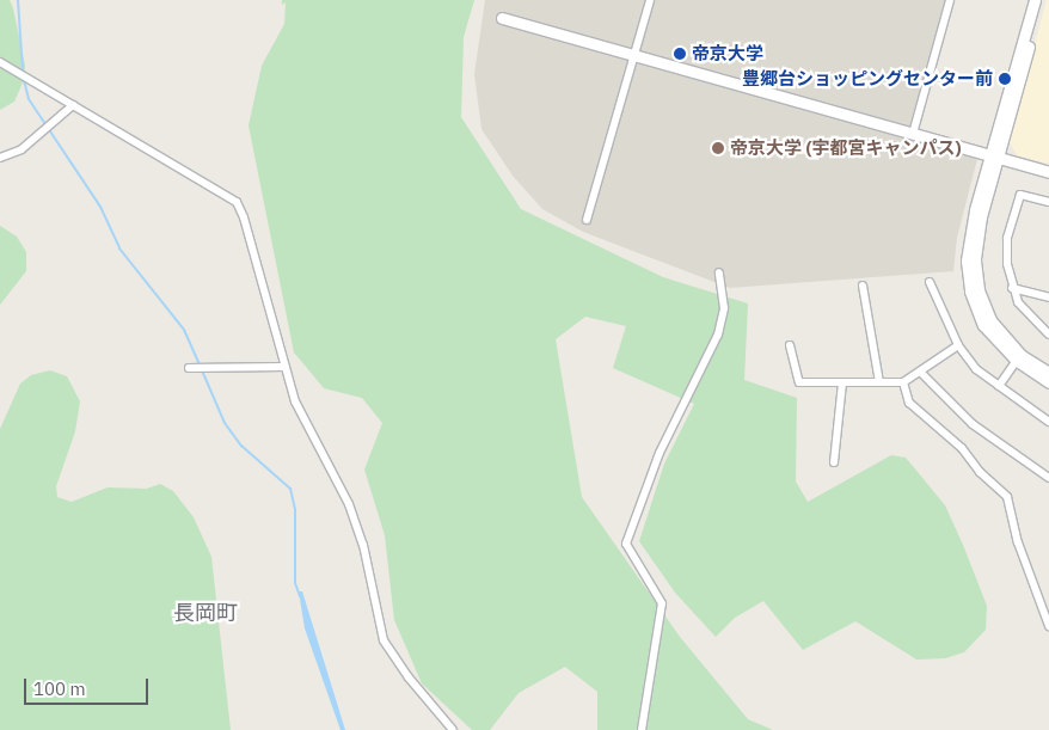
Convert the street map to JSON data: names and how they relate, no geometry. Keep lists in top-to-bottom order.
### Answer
{
  "districts": ["長岡町"],
  "places": ["帝京大学", "豊郷台ショッピングセンター前", "帝京大学 (宇都宮キャンパス)"],
  "scale_bar": "100 m"
}
